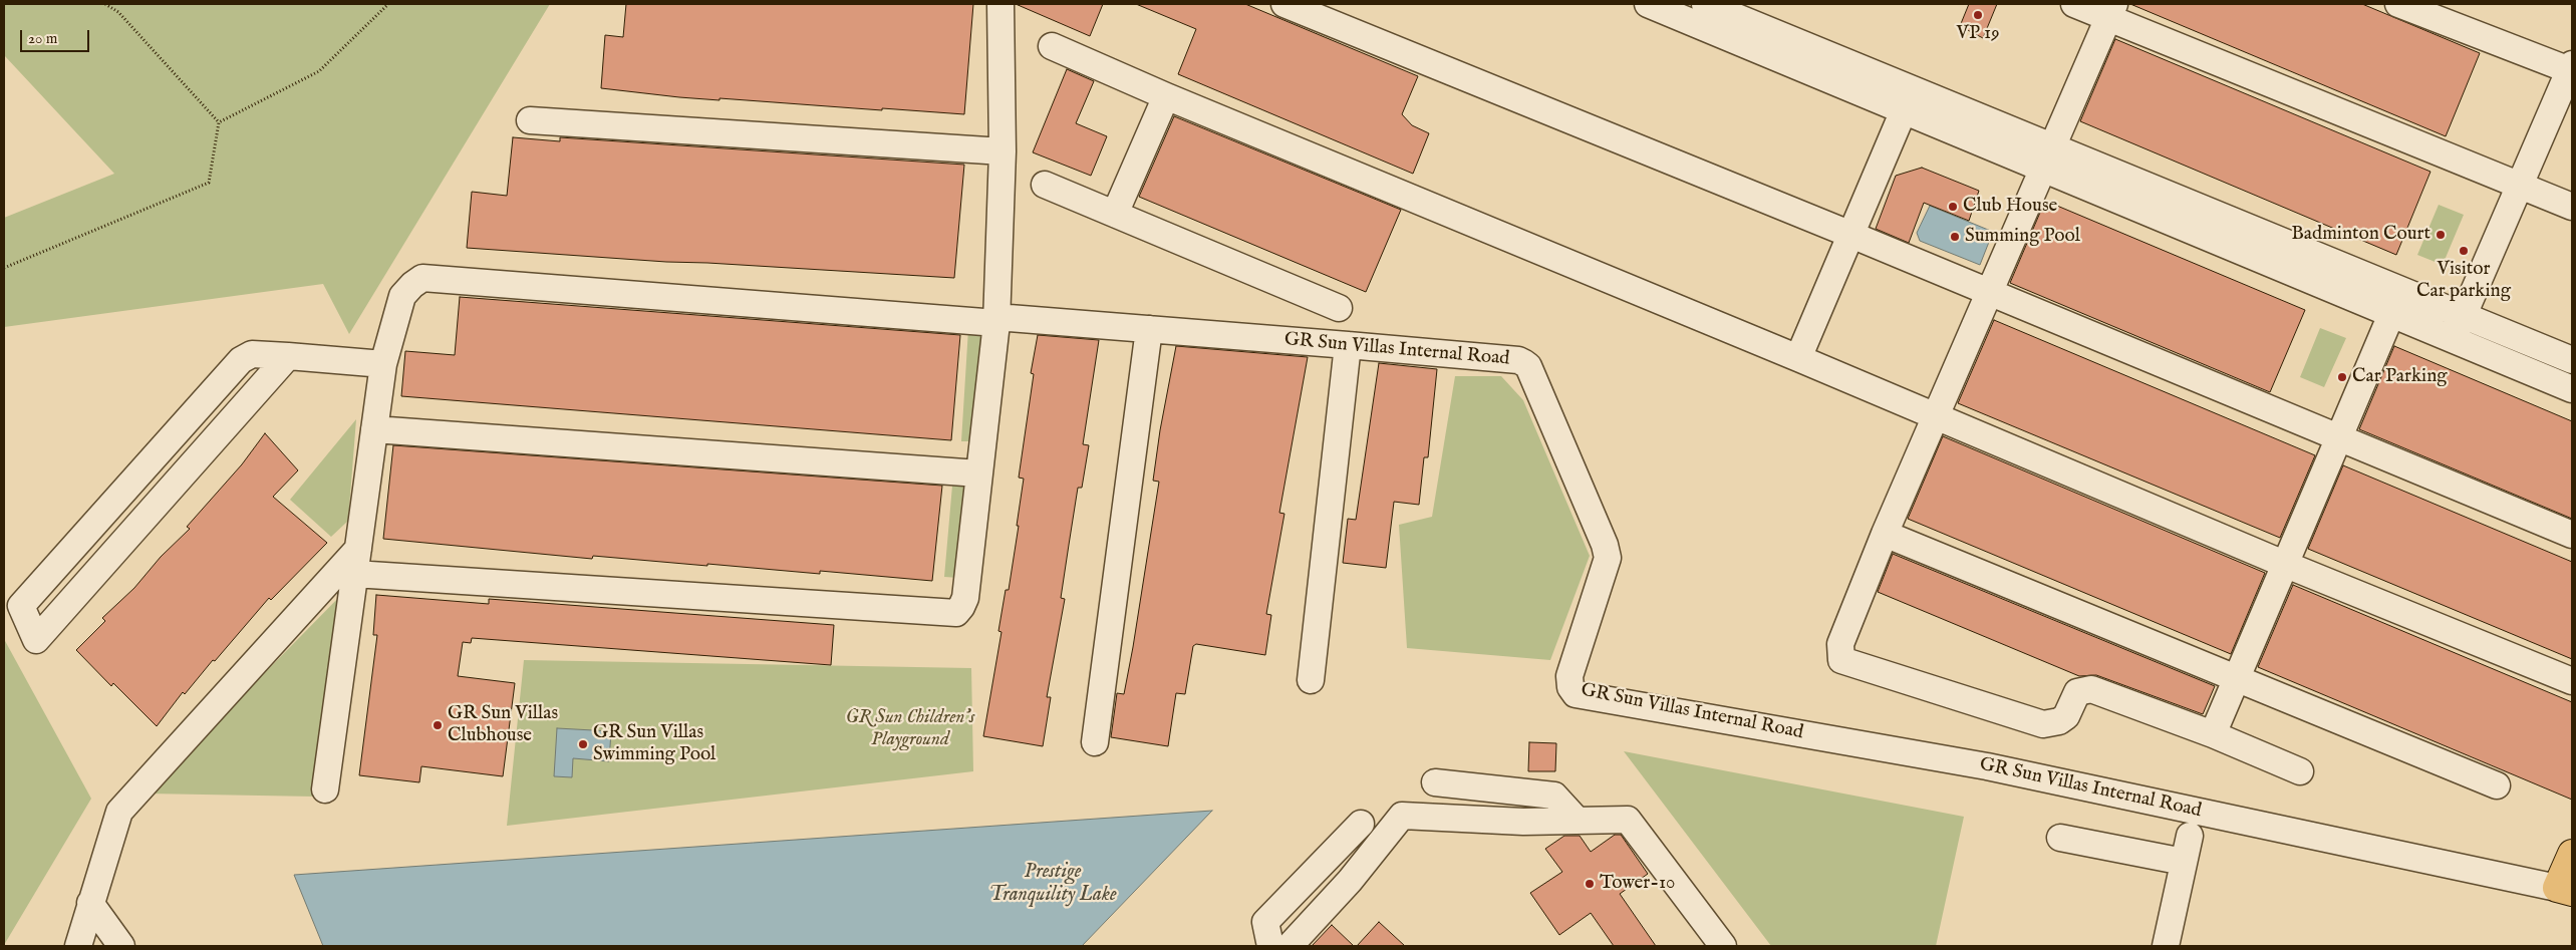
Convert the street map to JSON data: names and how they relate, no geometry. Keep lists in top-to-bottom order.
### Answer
{
  "streets": {
    "street": ["GR Sun Villas Internal Road"]
  },
  "water": ["Prestige Tranquility Lake"],
  "parks": ["GR Sun Children's Playground"],
  "places": [
    "VP 19",
    "Club House",
    "Badminton Court",
    "Summing Pool",
    "Visitor Car parking",
    "Car Parking",
    "GR Sun Villas Clubhouse",
    "GR Sun Villas Swimming Pool",
    "Tower-10"
  ],
  "scale_bar": "20 m"
}
